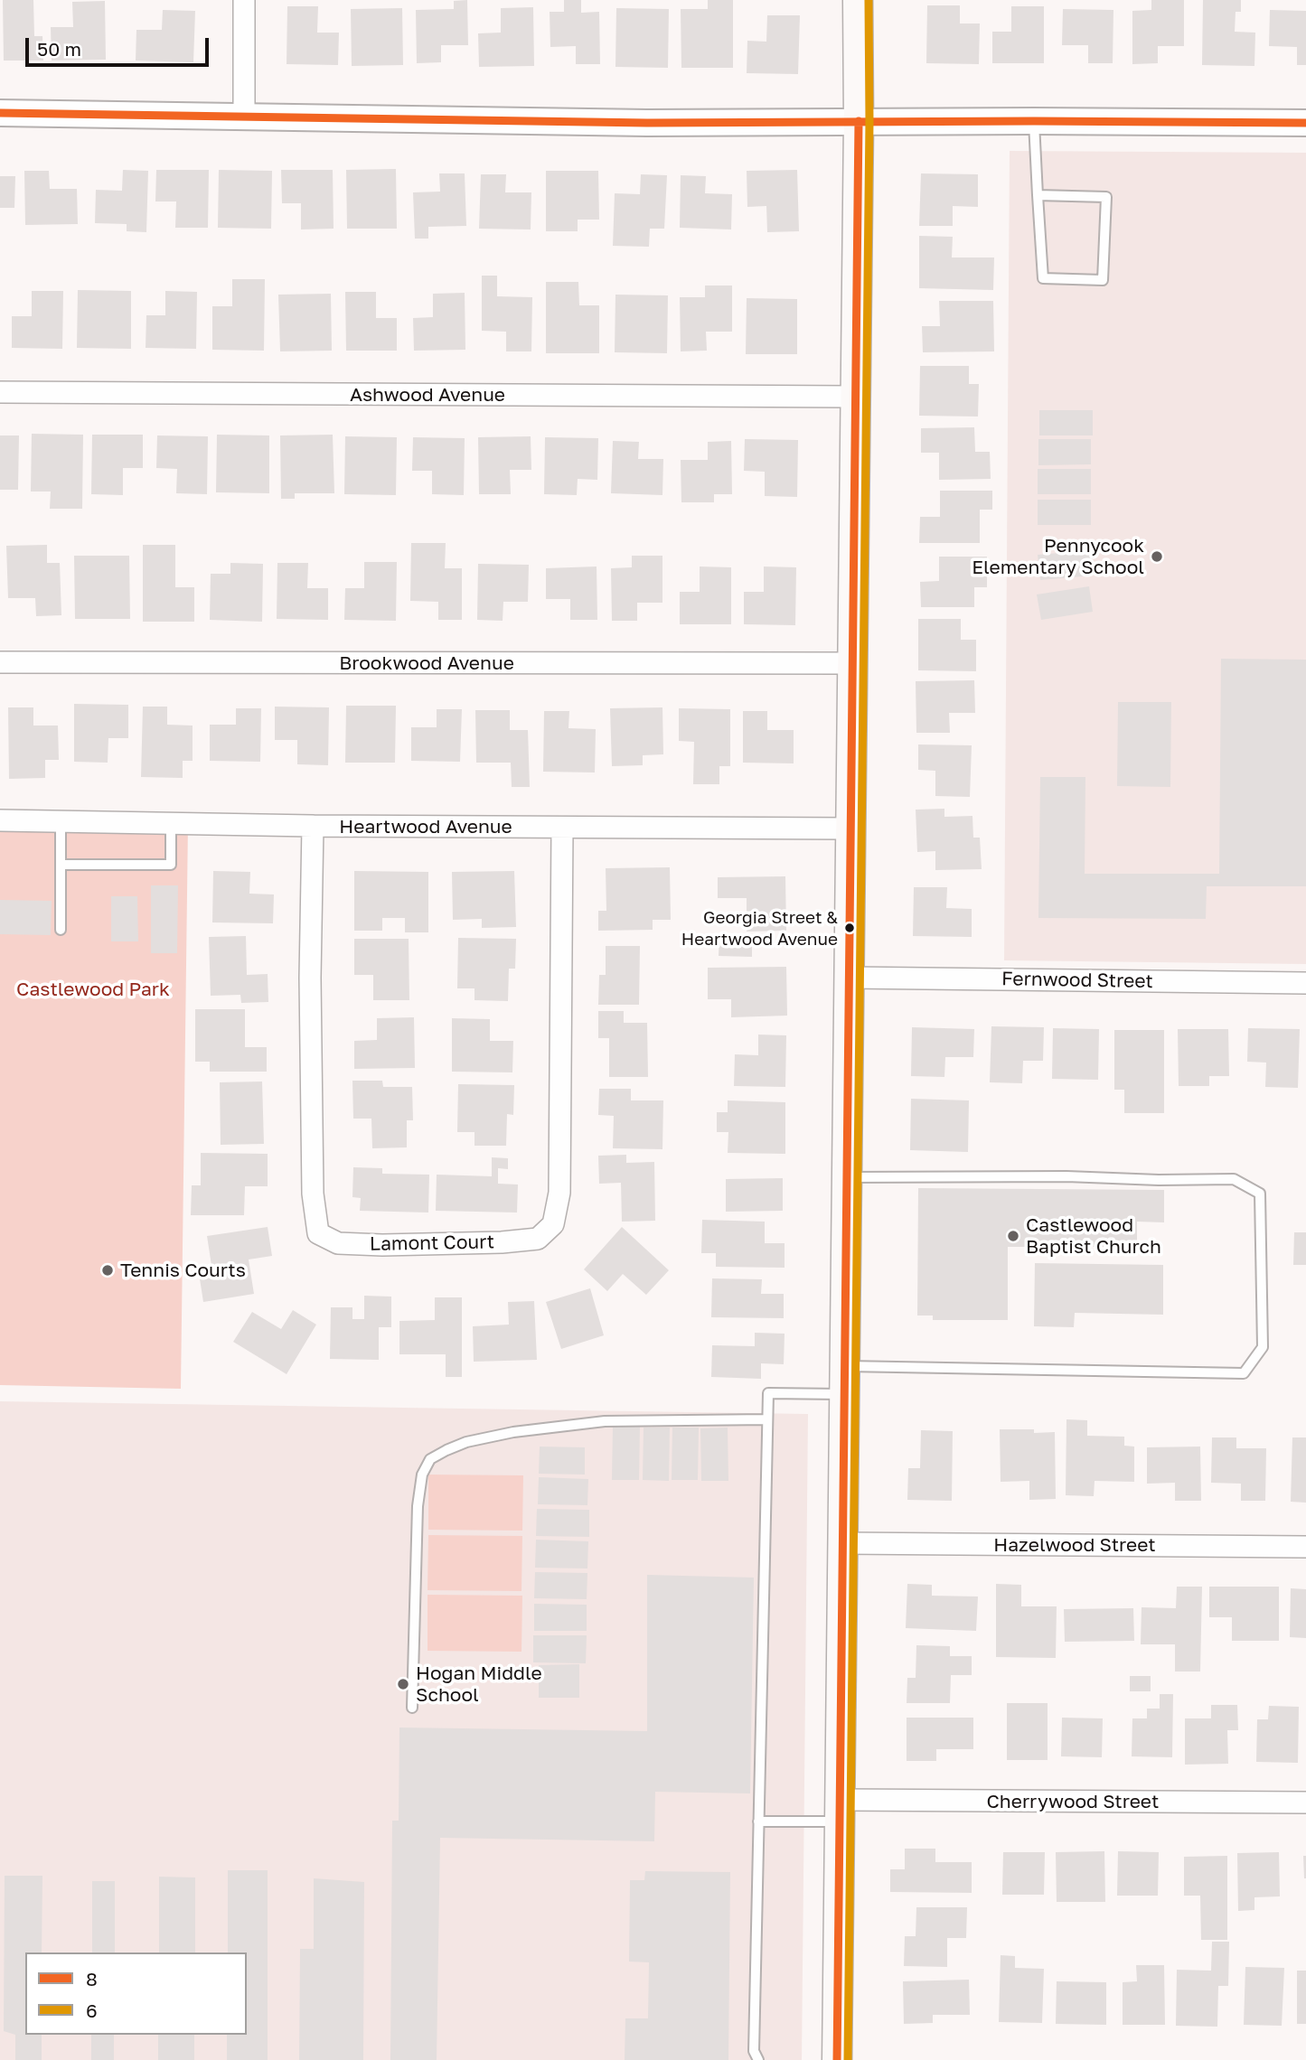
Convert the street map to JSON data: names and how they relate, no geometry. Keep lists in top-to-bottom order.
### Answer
{
  "streets": {
    "street": [
      "Ashwood Avenue",
      "Brookwood Avenue",
      "Heartwood Avenue",
      "Fernwood Street",
      "Lamont Court",
      "Hazelwood Street",
      "Cherrywood Street"
    ]
  },
  "crossings": [
    ["Heartwood Avenue", "Lamont Court"]
  ],
  "parks": ["Castlewood Park"],
  "places": [
    "Pennycook Elementary School",
    "Georgia Street & Heartwood Avenue",
    "Castlewood Baptist Church",
    "Tennis Courts",
    "Hogan Middle School"
  ],
  "lines": ["transit line 6", "transit line 8"],
  "legend": ["8", "6"],
  "scale_bar": "50 m"
}
